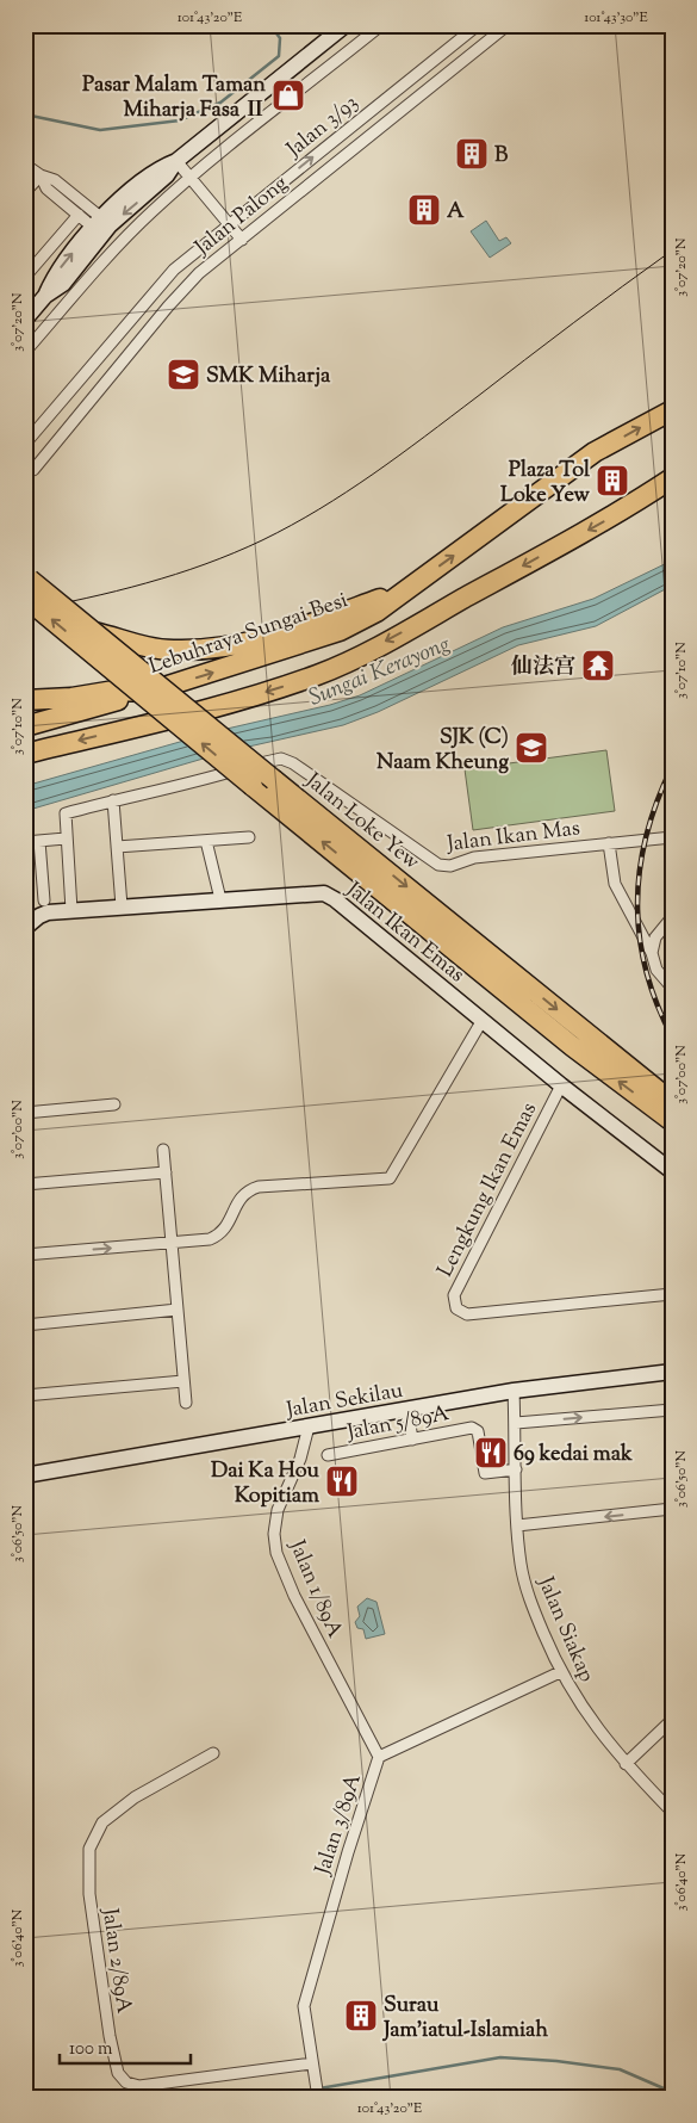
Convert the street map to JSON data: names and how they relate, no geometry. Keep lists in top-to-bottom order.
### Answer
{
  "streets": {
    "highway": ["Lebuhraya Sungai Besi", "Jalan Loke Yew"],
    "street": [
      "Jalan 3/93",
      "Jalan Palong",
      "Jalan Ikan Mas",
      "Jalan Ikan Emas",
      "Lengkung Ikan Emas",
      "Jalan Sekilau",
      "Jalan 5/89A",
      "Jalan 1/89A",
      "Jalan Siakap",
      "Jalan 3/89A",
      "Jalan 2/89A"
    ]
  },
  "crossings": [
    ["Jalan Ikan Emas", "Lengkung Ikan Emas"],
    ["Jalan Sekilau", "Jalan 1/89A"],
    ["Jalan Sekilau", "Jalan Siakap"],
    ["Jalan 5/89A", "Jalan Siakap"],
    ["Jalan 1/89A", "Jalan 3/89A"],
    ["Jalan Siakap", "Jalan 3/89A"],
    ["Jalan 3/89A", "Jalan 2/89A"]
  ],
  "water": ["Sungai Kerayong"],
  "places": {
    "shop": ["Pasar Malam Taman Miharja Fasa Ⅱ"],
    "building": [
      "B",
      "A",
      "Plaza Tol Loke Yew",
      "Surau Jam'iatul-Islamiah"
    ],
    "school or university": ["SMK Miharja", "SJK (C) Naam Kheung"],
    "temple": ["仙法宫"],
    "restaurant": ["69 kedai mak", "Dai Ka Hou Kopitiam"]
  },
  "scale_bar": "100 m",
  "coordinates": [
    "101°43'20\"E",
    "101°43'30\"E",
    "3°07'20\"N",
    "3°07'10\"N",
    "3°07'00\"N",
    "3°06'50\"N",
    "3°06'40\"N"
  ]
}
